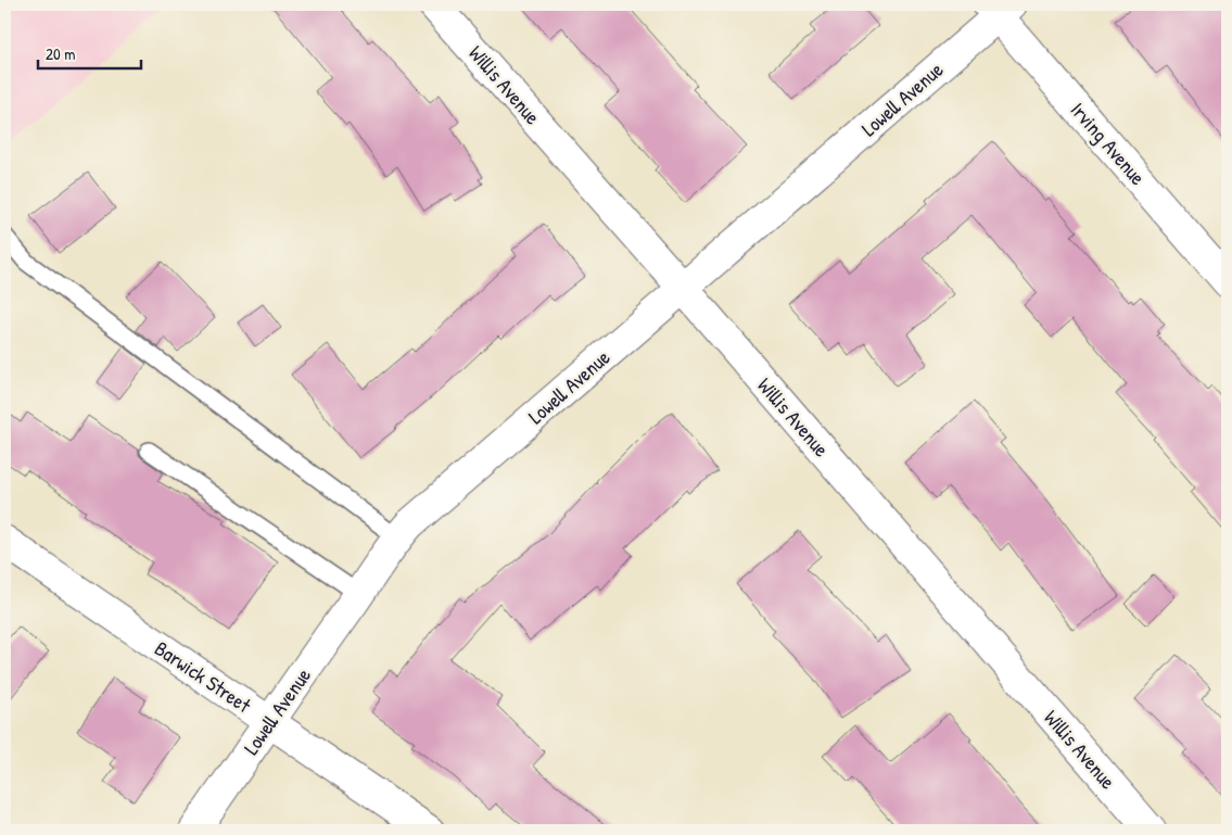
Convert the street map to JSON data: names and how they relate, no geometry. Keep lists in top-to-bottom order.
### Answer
{
  "streets": {
    "street": [
      "Willis Avenue",
      "Lowell Avenue",
      "Irving Avenue",
      "Barwick Street"
    ]
  },
  "crossings": [
    ["Willis Avenue", "Lowell Avenue"],
    ["Lowell Avenue", "Irving Avenue"],
    ["Lowell Avenue", "Barwick Street"]
  ],
  "scale_bar": "20 m"
}
